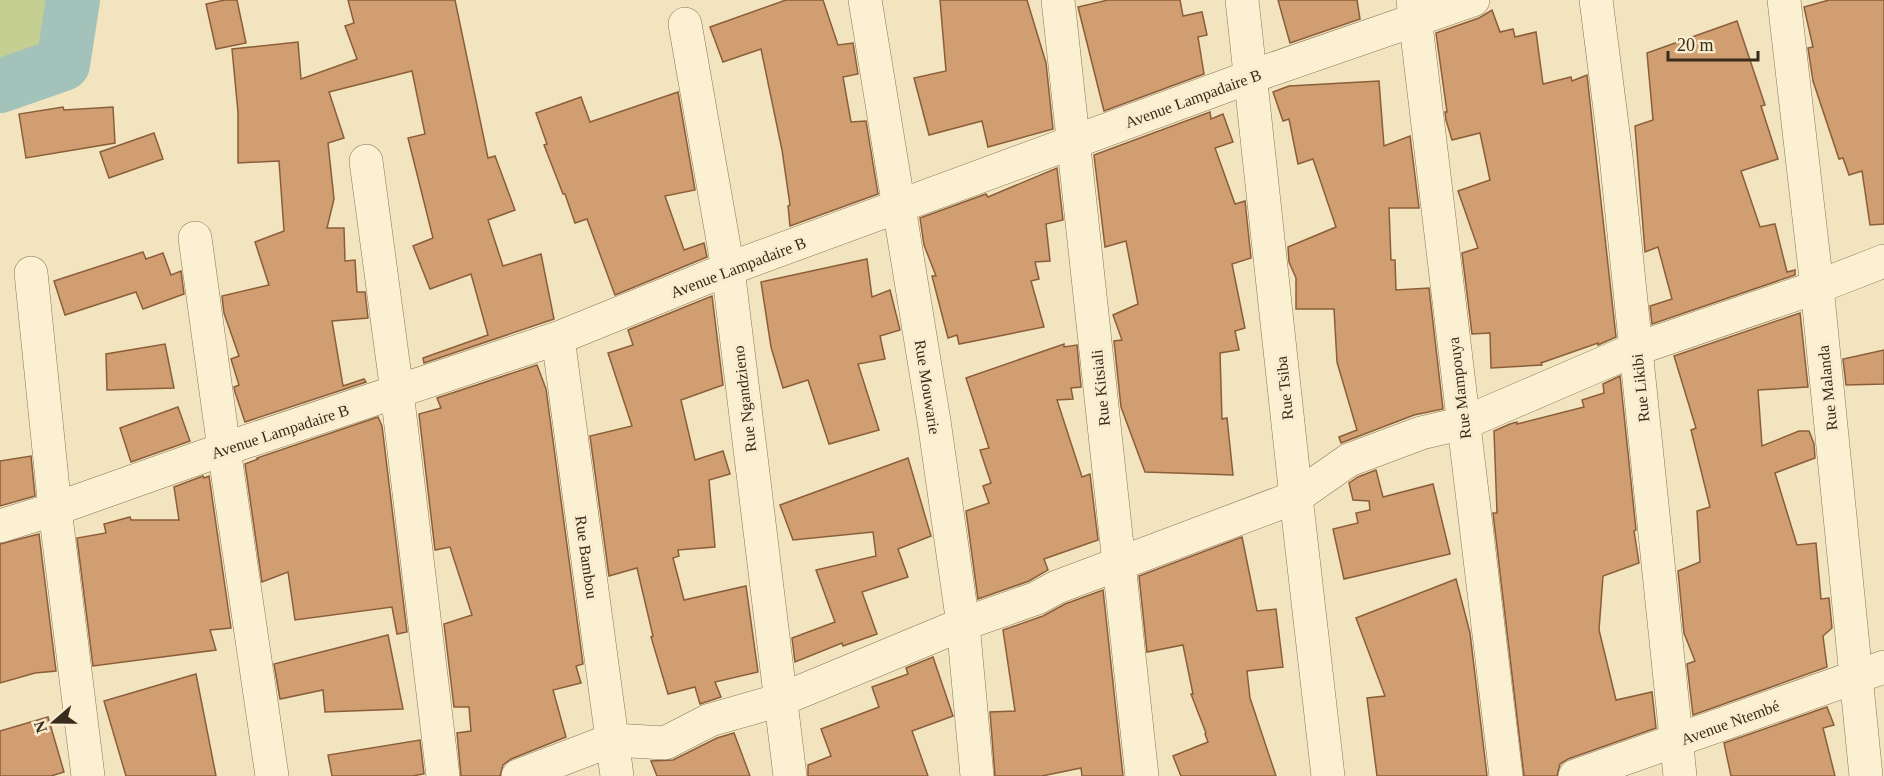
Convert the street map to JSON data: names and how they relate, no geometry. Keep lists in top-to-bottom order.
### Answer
{
  "streets": {
    "street": [
      "Avenue Lampadaire B",
      "Rue Mouwarie",
      "Rue Kitsiali",
      "Rue Tsiba",
      "Rue Mampouya",
      "Rue Likibi",
      "Rue Malanda",
      "Rue Ngandzieno",
      "Rue Bambou",
      "Avenue Ntembé"
    ]
  },
  "crossings": [
    ["Avenue Lampadaire B", "Rue Mouwarie"],
    ["Avenue Lampadaire B", "Rue Kitsiali"],
    ["Avenue Lampadaire B", "Rue Tsiba"],
    ["Avenue Lampadaire B", "Rue Mampouya"],
    ["Avenue Lampadaire B", "Rue Ngandzieno"],
    ["Avenue Lampadaire B", "Rue Bambou"],
    ["Rue Likibi", "Avenue Ntembé"],
    ["Rue Malanda", "Avenue Ntembé"]
  ],
  "scale_bar": "20 m",
  "north": "left"
}
